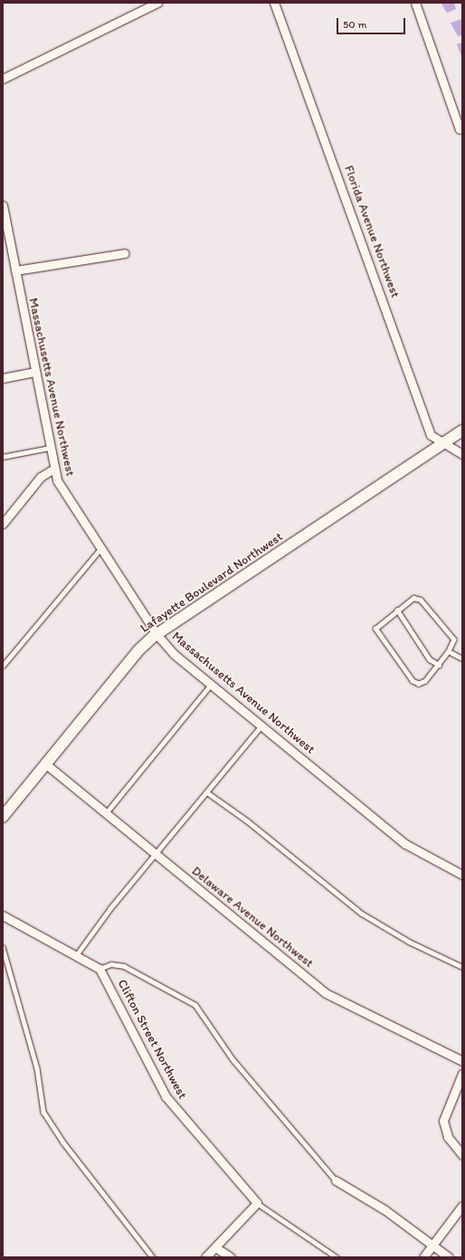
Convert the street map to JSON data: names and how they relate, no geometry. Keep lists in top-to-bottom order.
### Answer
{
  "streets": {
    "main road": ["Lafayette Boulevard Northwest"],
    "street": [
      "Florida Avenue Northwest",
      "Massachusetts Avenue Northwest",
      "Delaware Avenue Northwest",
      "Clifton Street Northwest"
    ]
  },
  "crossings": [
    ["Florida Avenue Northwest", "Lafayette Boulevard Northwest"],
    ["Massachusetts Avenue Northwest", "Lafayette Boulevard Northwest"],
    ["Lafayette Boulevard Northwest", "Delaware Avenue Northwest"]
  ],
  "scale_bar": "50 m"
}
